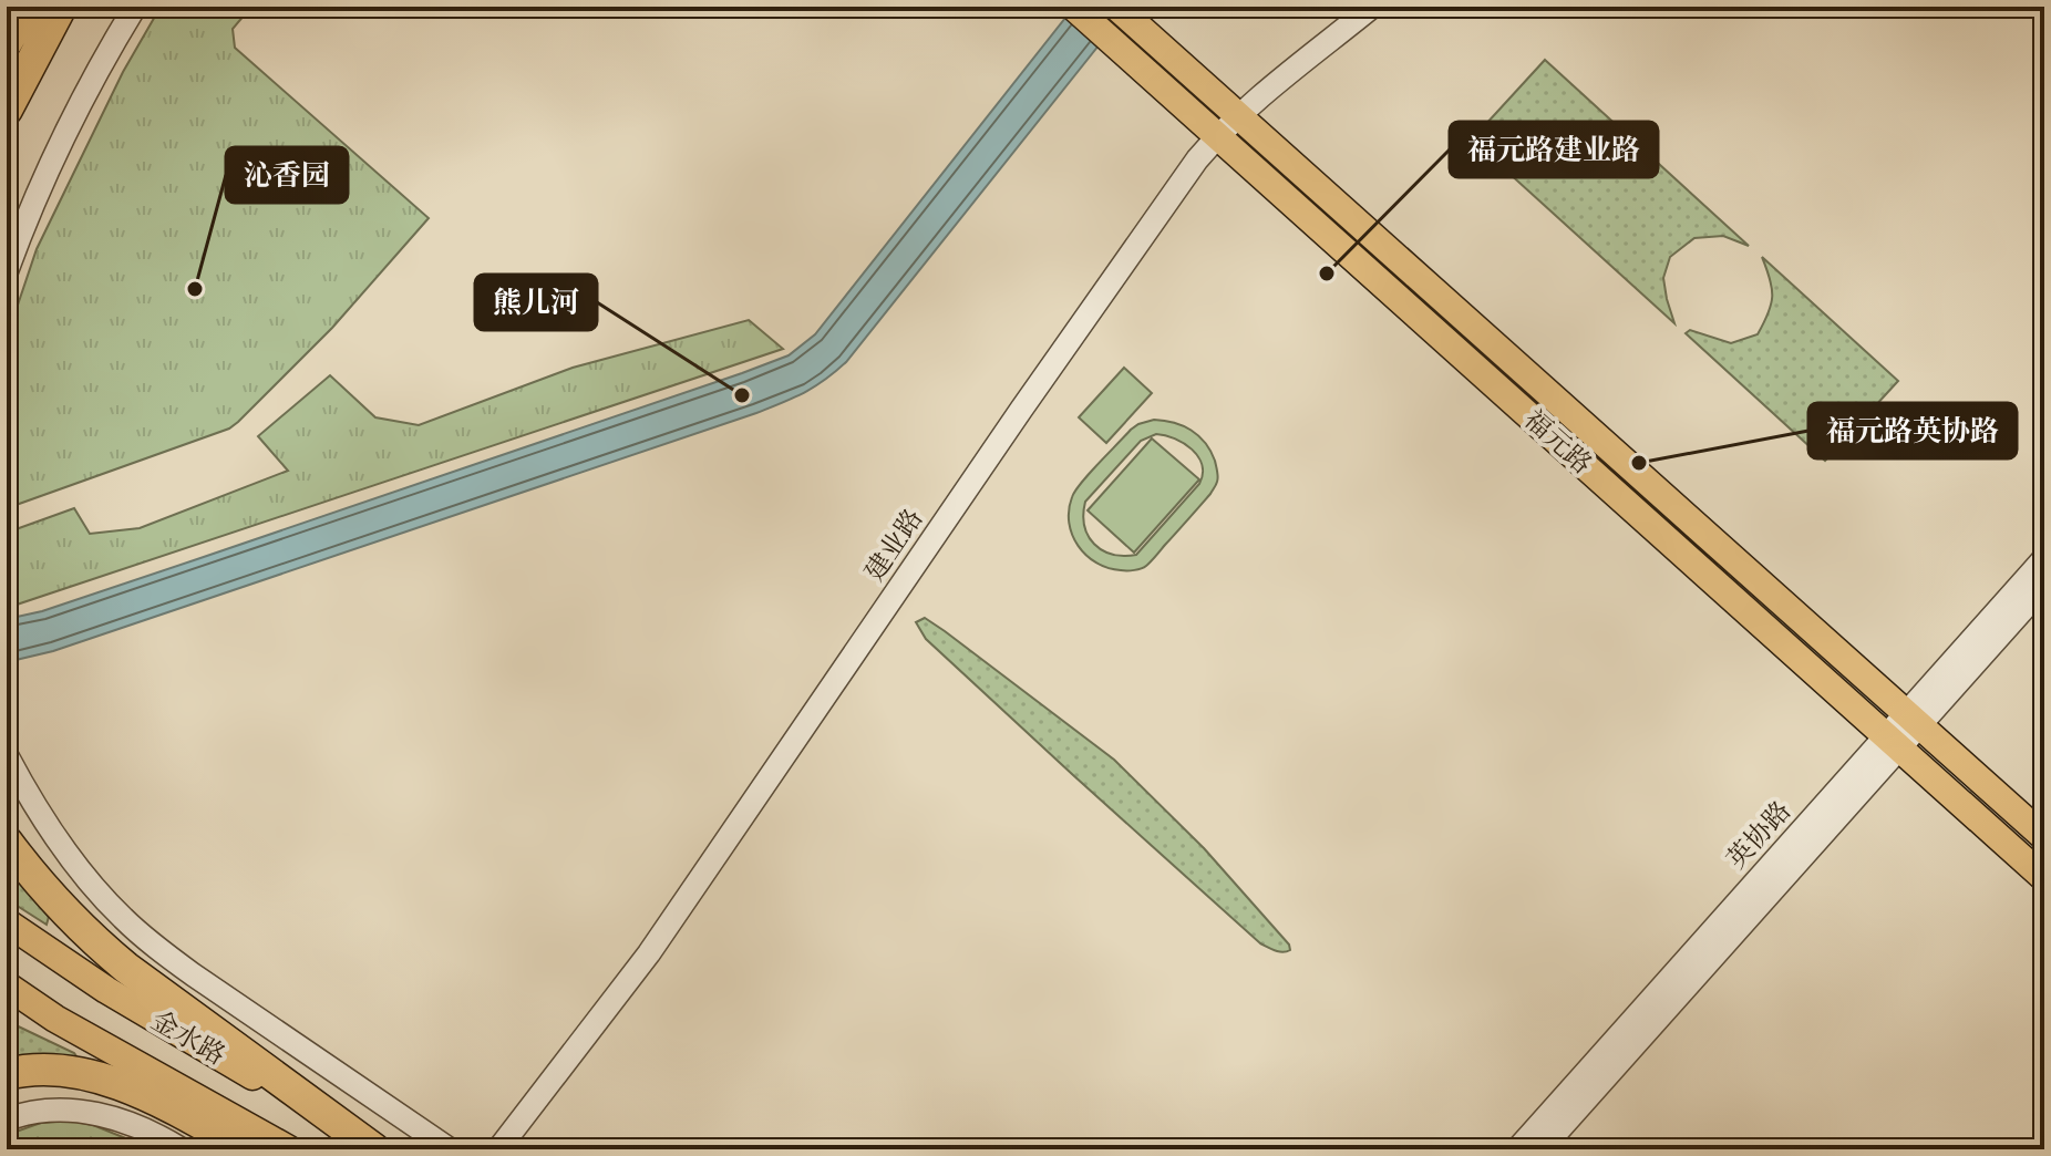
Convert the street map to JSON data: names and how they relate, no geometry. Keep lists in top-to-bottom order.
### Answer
{
  "streets": {
    "main road": ["福元路", "金水路"],
    "street": ["建业路", "英协路"]
  },
  "crossings": [
    ["福元路", "建业路"],
    ["福元路", "英协路"]
  ],
  "places": [
    "福元路建业路",
    "沁香园",
    "熊儿河",
    "福元路英协路"
  ]
}
